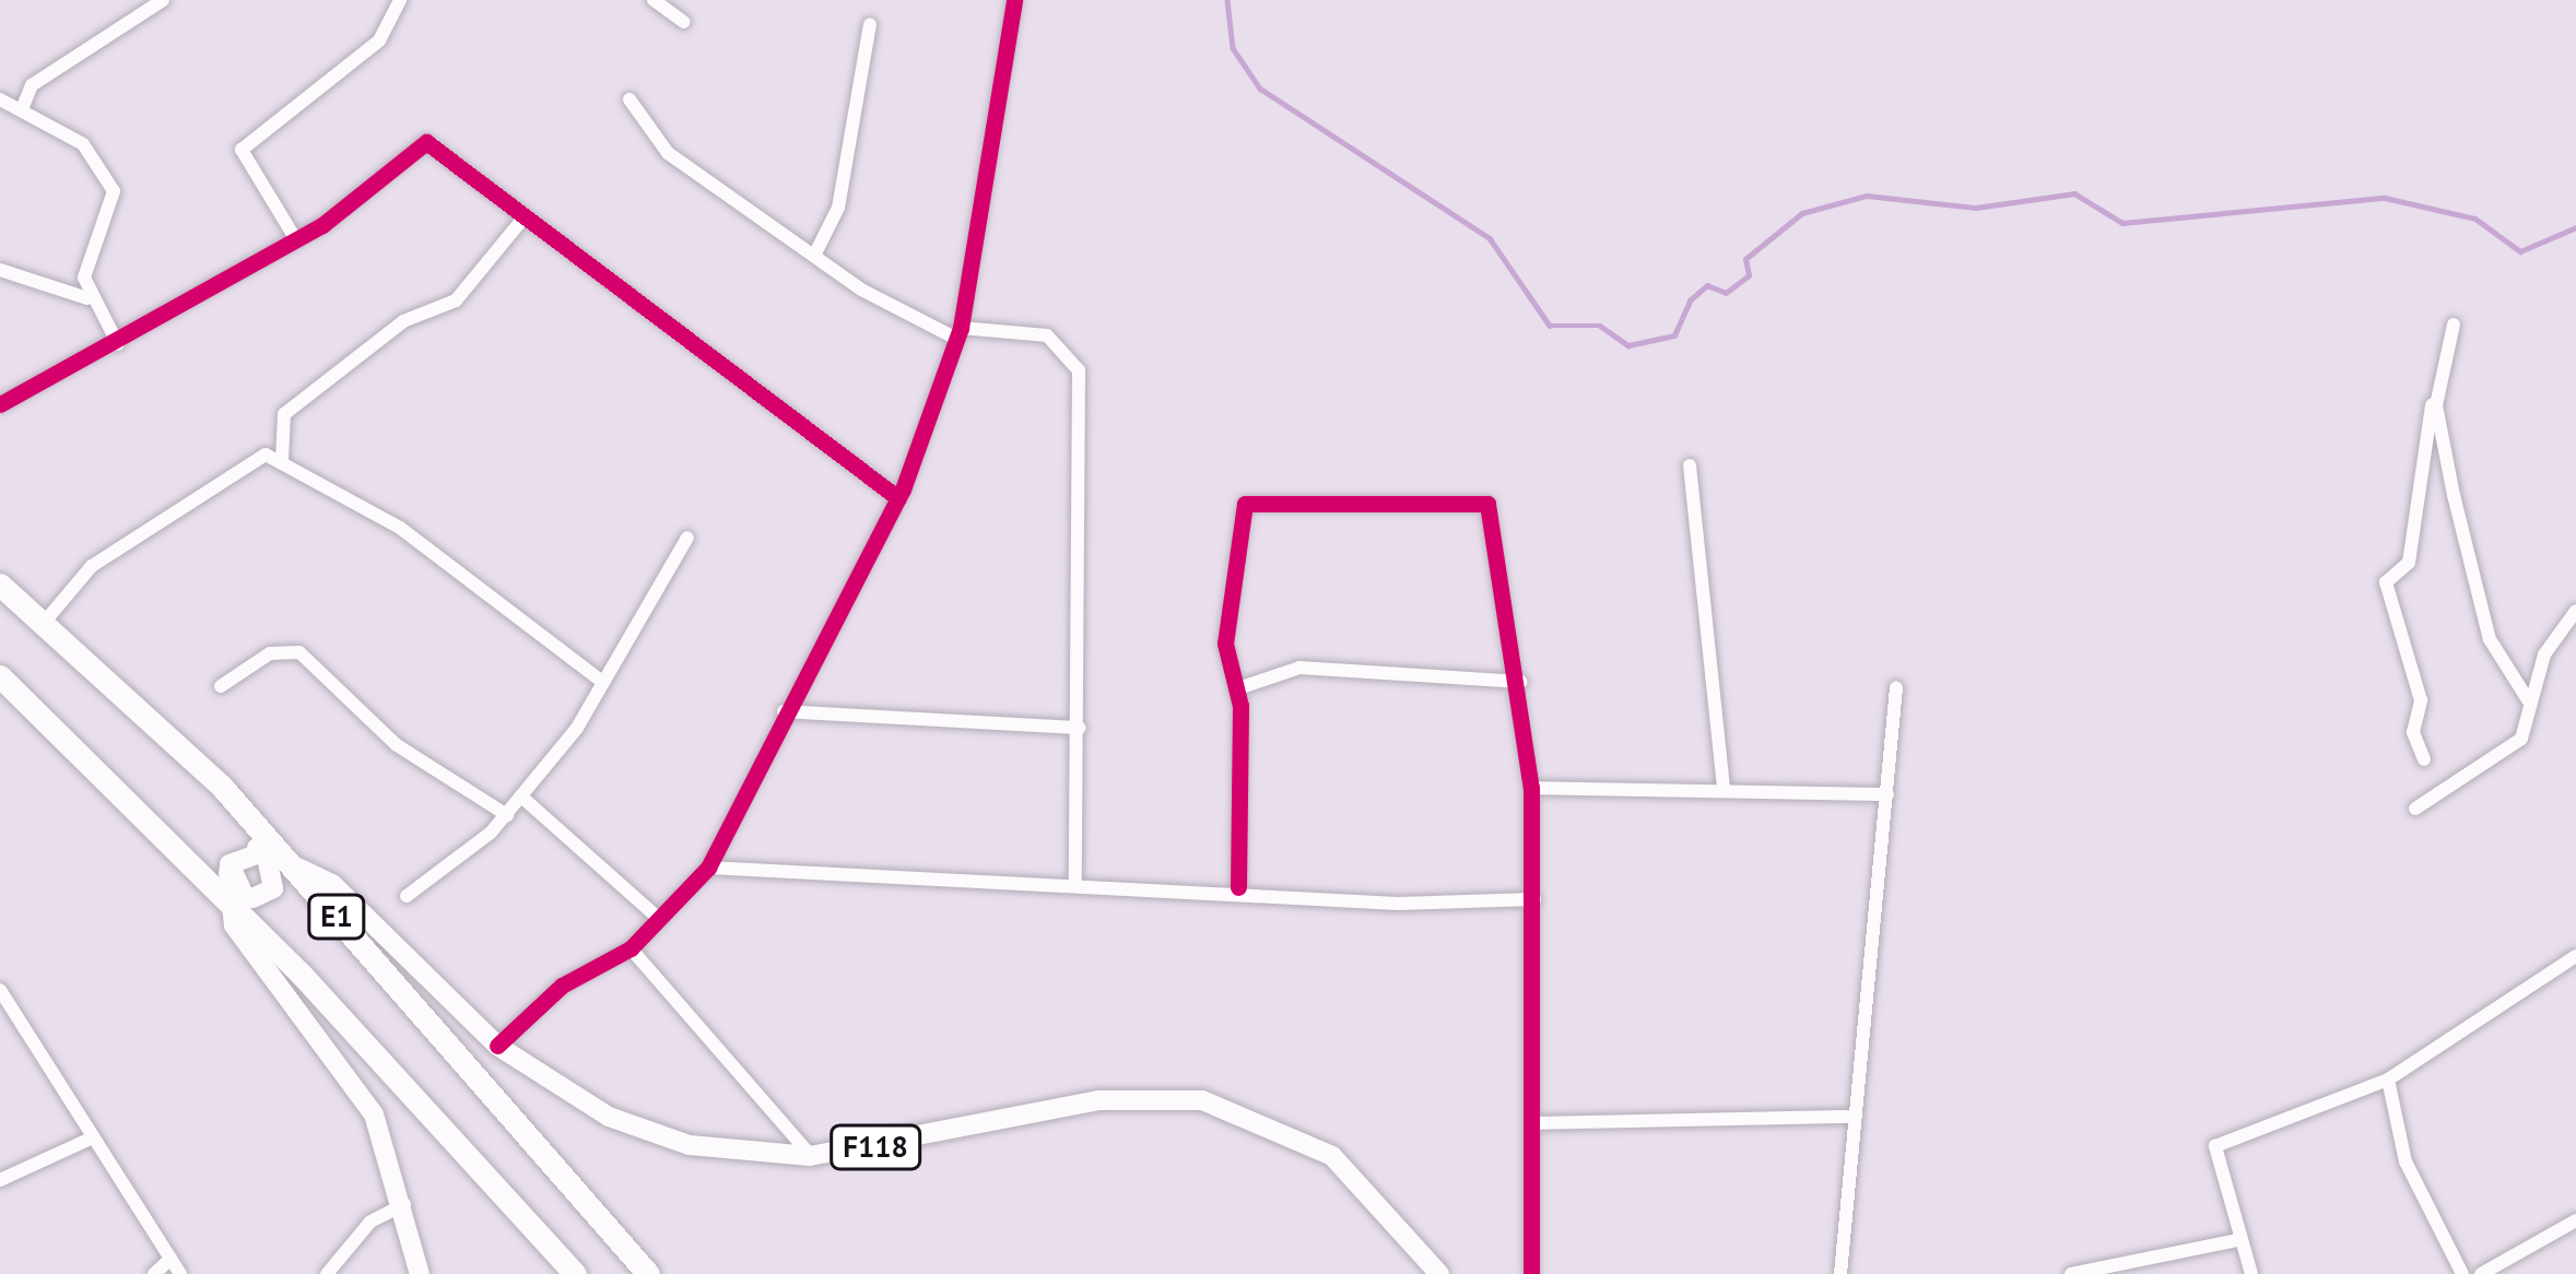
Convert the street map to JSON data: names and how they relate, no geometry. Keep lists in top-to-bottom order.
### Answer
{
  "streets": {
    "highway": ["E1"],
    "main road": ["F118"]
  }
}
